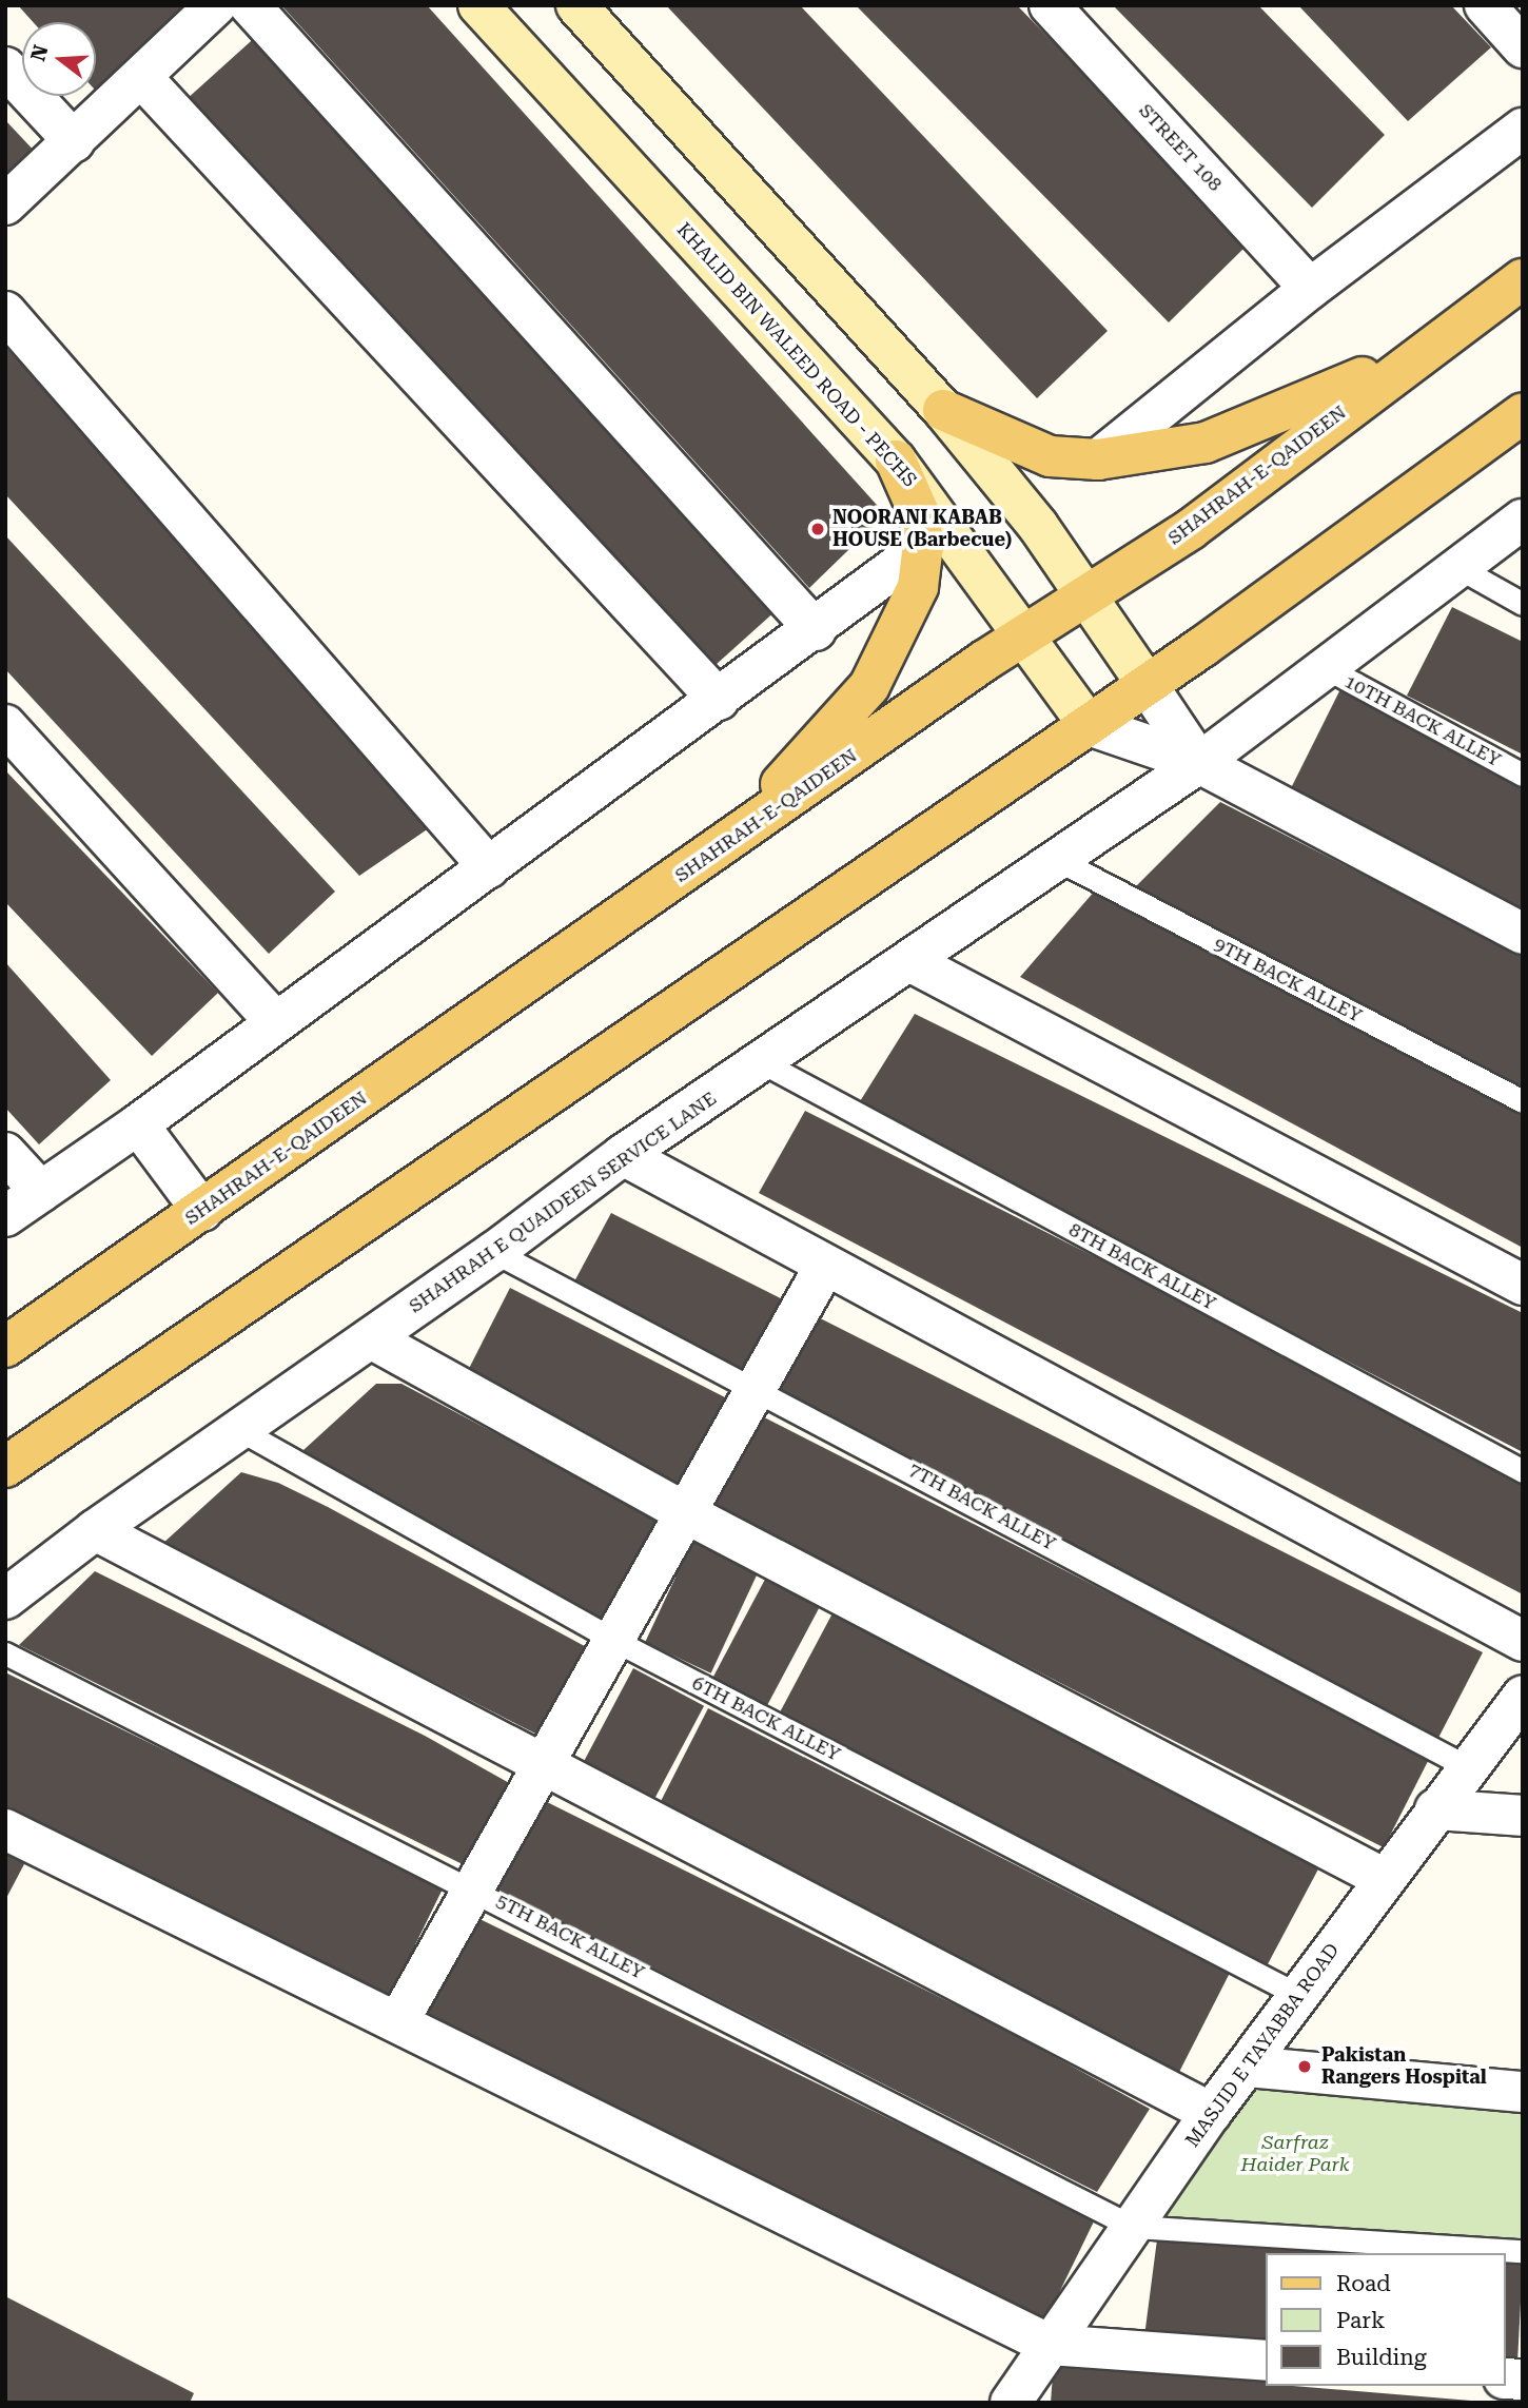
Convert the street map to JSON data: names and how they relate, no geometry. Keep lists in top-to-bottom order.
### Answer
{
  "streets": {
    "main road": ["KHALID BIN WALEED ROAD - PECHS", "SHAHRAH-E-QAIDEEN"],
    "street": ["STREET 108", "SHAHRAH E QUAIDEEN SERVICE LANE", "MASJID E TAYABBA ROAD"],
    "lane": [
      "10TH BACK ALLEY",
      "9TH BACK ALLEY",
      "8TH BACK ALLEY",
      "7TH BACK ALLEY",
      "6TH BACK ALLEY",
      "5TH BACK ALLEY"
    ]
  },
  "crossings": [
    ["KHALID BIN WALEED ROAD - PECHS", "SHAHRAH-E-QAIDEEN"],
    ["10TH BACK ALLEY", "SHAHRAH E QUAIDEEN SERVICE LANE"],
    ["9TH BACK ALLEY", "SHAHRAH E QUAIDEEN SERVICE LANE"],
    ["SHAHRAH E QUAIDEEN SERVICE LANE", "8TH BACK ALLEY"],
    ["SHAHRAH E QUAIDEEN SERVICE LANE", "7TH BACK ALLEY"],
    ["SHAHRAH E QUAIDEEN SERVICE LANE", "6TH BACK ALLEY"],
    ["7TH BACK ALLEY", "MASJID E TAYABBA ROAD"],
    ["6TH BACK ALLEY", "MASJID E TAYABBA ROAD"],
    ["5TH BACK ALLEY", "MASJID E TAYABBA ROAD"]
  ],
  "parks": ["Sarfraz Haider Park"],
  "places": ["NOORANI KABAB HOUSE (Barbecue)", "Pakistan Rangers Hospital"],
  "legend": ["Road", "Park", "Building"],
  "north": "left"
}
